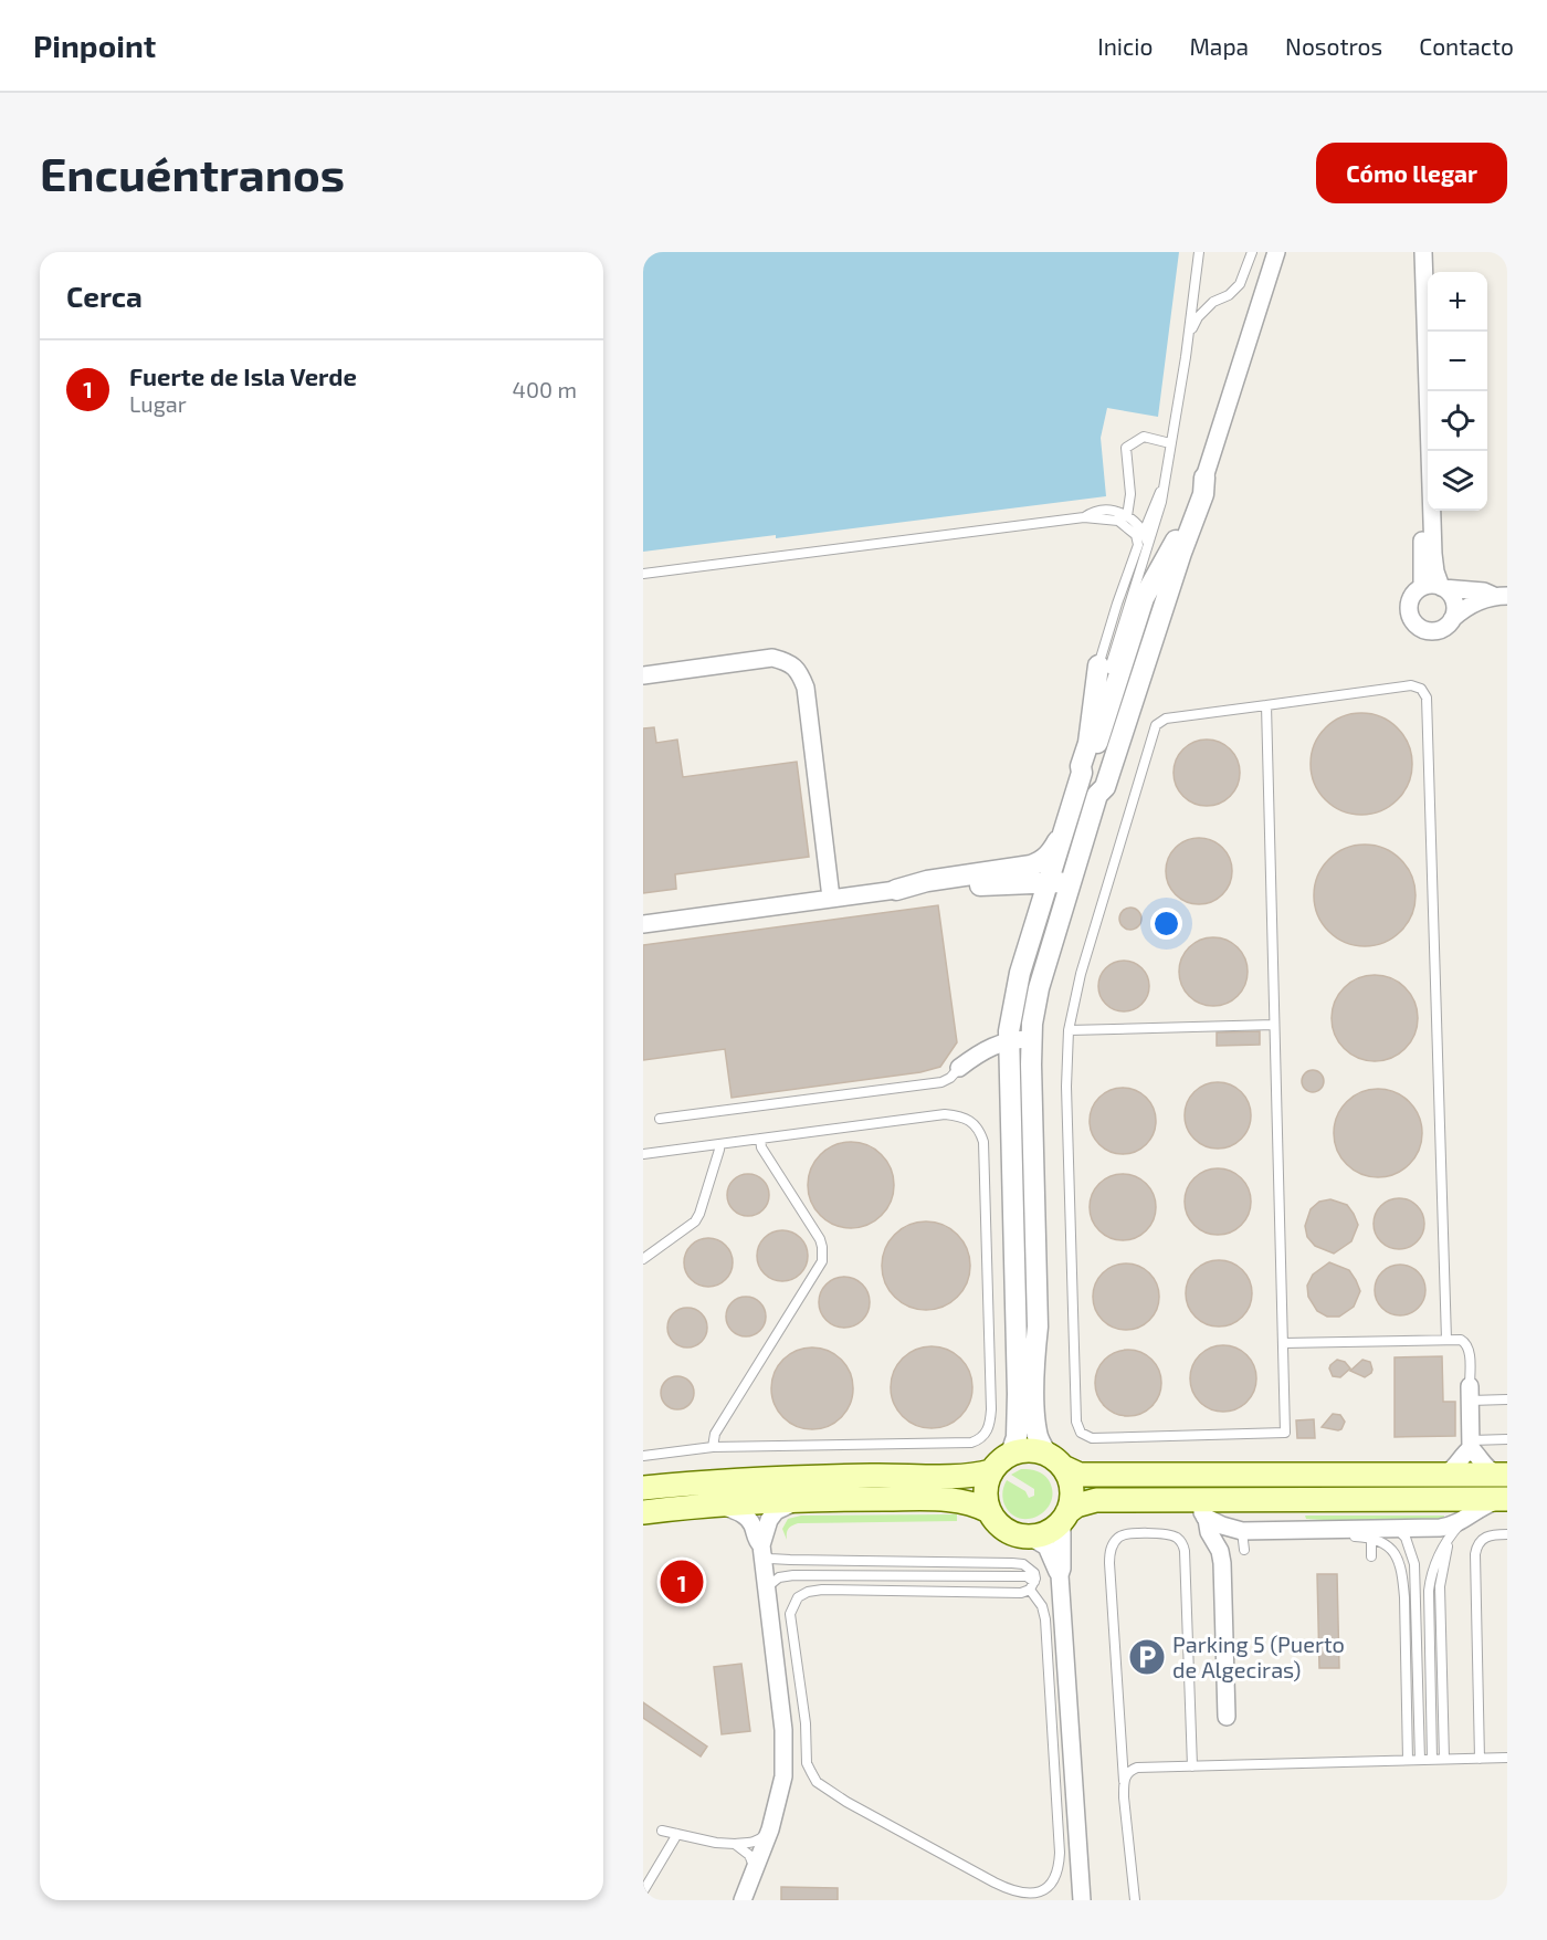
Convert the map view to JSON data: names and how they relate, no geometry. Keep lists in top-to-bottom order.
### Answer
{
  "places": {
    "parking": ["Parking 5 (Puerto de Algeciras)"]
  },
  "page": {
    "header": "Pinpoint",
    "nav": [
      "Inicio",
      "Mapa",
      "Nosotros",
      "Contacto"
    ],
    "buttons": "Cómo llegar",
    "title": "Encuéntranos",
    "heading": "Cerca",
    "map_buttons": ["+", "−"],
    "list": [
      {
        "mark": "1",
        "name": "Fuerte de Isla Verde",
        "note": "Lugar",
        "value": "400 m"
      }
    ],
    "pins": "1"
  }
}
